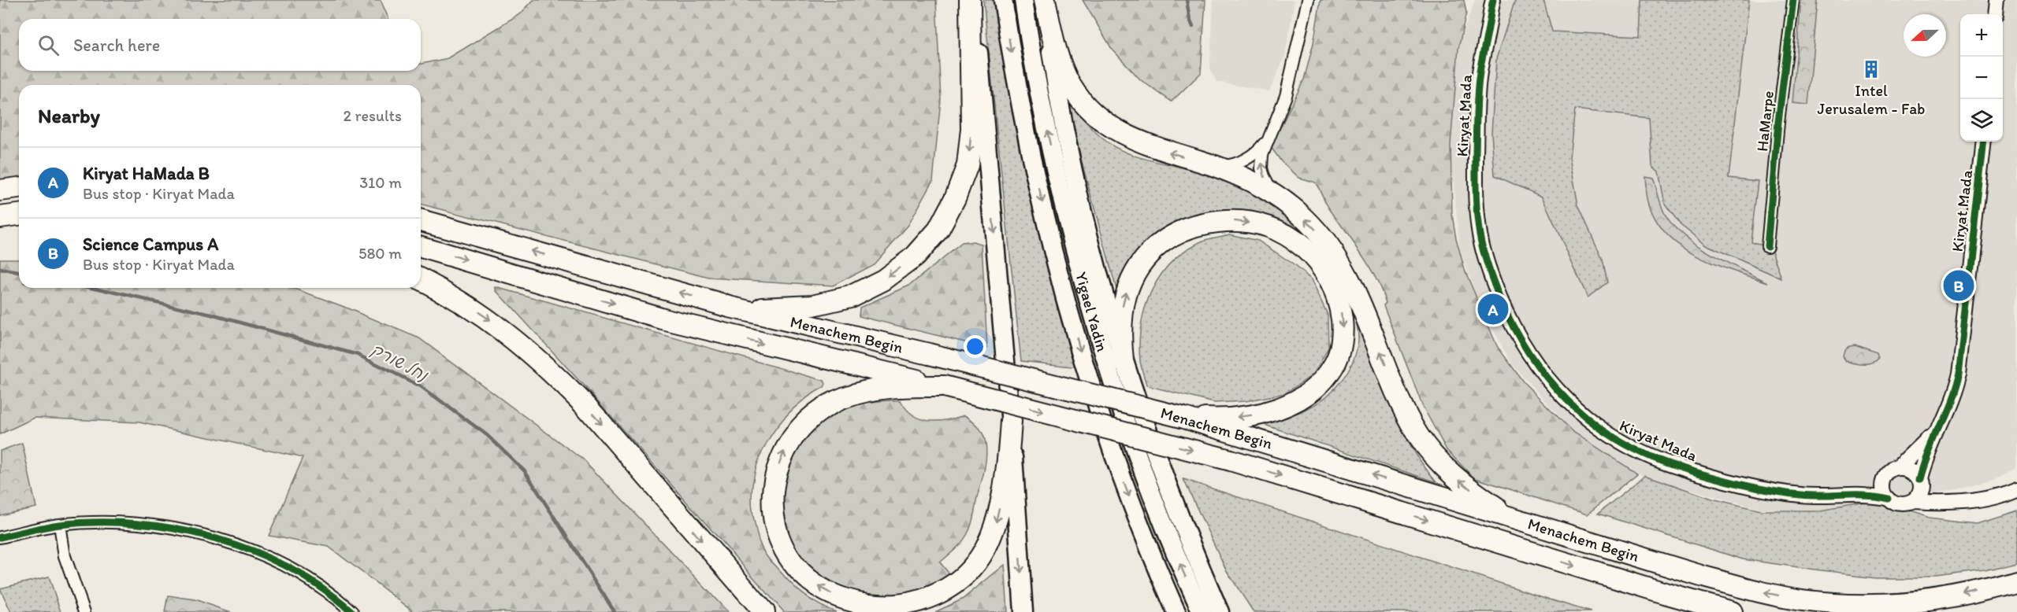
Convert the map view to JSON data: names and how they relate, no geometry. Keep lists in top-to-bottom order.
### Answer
{
  "streets": {
    "highway": ["Yigael Yadin", "Menachem Begin"],
    "street": ["Kiryat Mada", "HaMarpe"]
  },
  "water": ["נחל שורק"],
  "places": {
    "building": ["Intel Jerusalem - Fab"]
  },
  "north": "left",
  "page": {
    "map_buttons": ["+", "−"],
    "search": "Search here",
    "heading": ["Nearby", "2 results"],
    "list": [
      {
        "mark": "A",
        "name": "Kiryat HaMada B",
        "note": "Bus stop · Kiryat Mada",
        "value": "310 m"
      },
      {
        "mark": "B",
        "name": "Science Campus A",
        "note": "Bus stop · Kiryat Mada",
        "value": "580 m"
      }
    ],
    "pins": ["B", "A"]
  }
}
